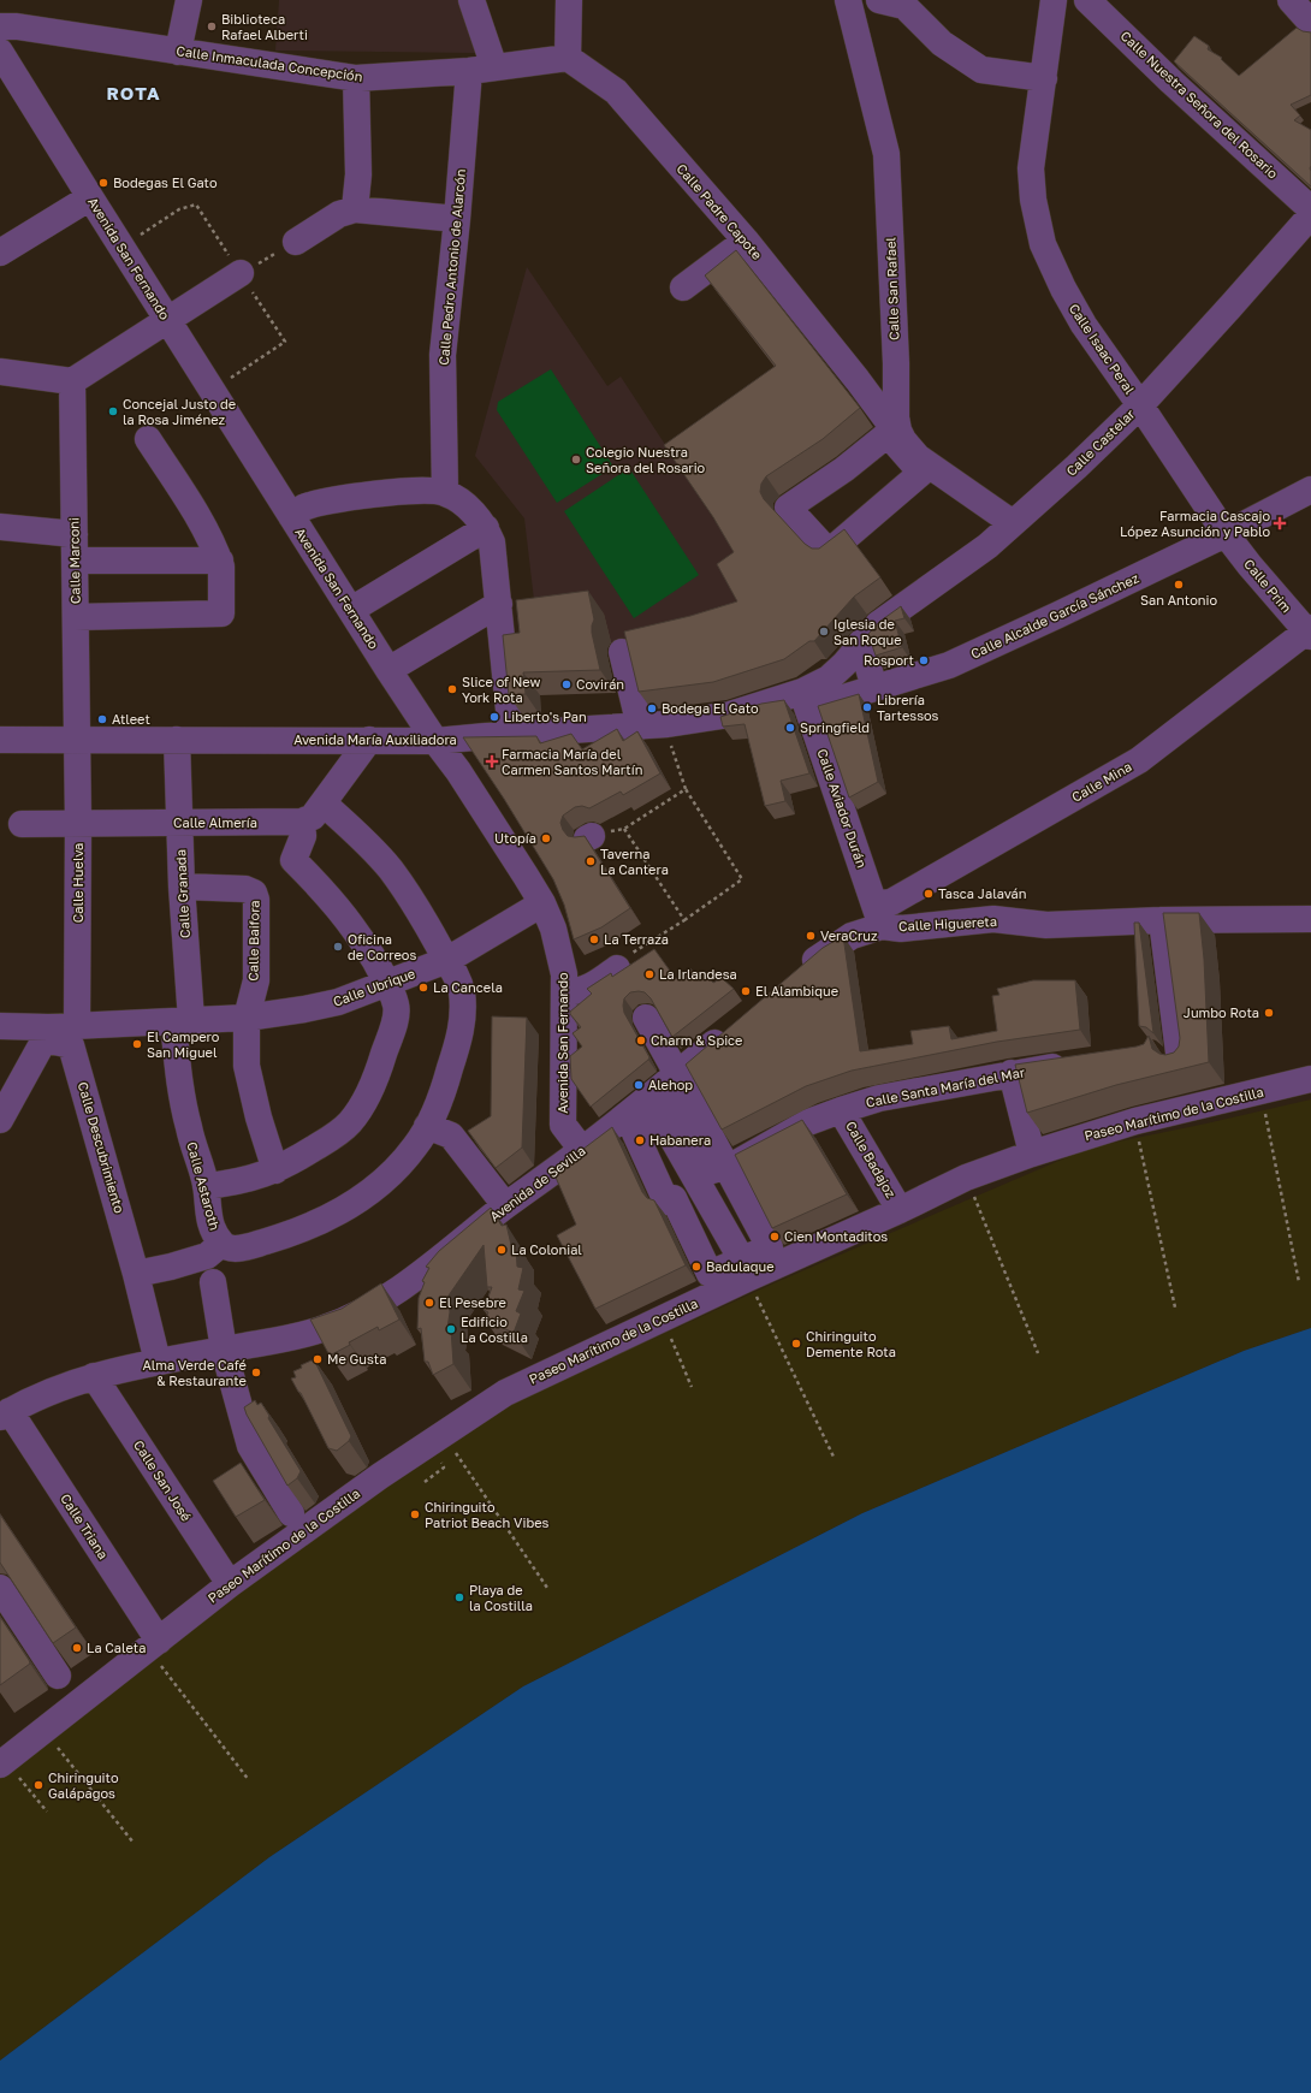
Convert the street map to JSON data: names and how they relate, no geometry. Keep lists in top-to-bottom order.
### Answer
{
  "streets": {
    "street": [
      "Calle Inmaculada Concepción",
      "Calle Nuestra Señora del Rosario",
      "Calle Padre Capote",
      "Avenida San Fernando",
      "Calle Pedro Antonio de Alarcón",
      "Calle San Rafael",
      "Calle Isaac Peral",
      "Calle Castelar",
      "Calle Marconi",
      "Calle Prim",
      "Calle Alcalde García Sánchez",
      "Avenida María Auxiliadora",
      "Calle Mina",
      "Calle Aviador Durán",
      "Calle Almería",
      "Calle Huelva",
      "Calle Granada",
      "Calle Higuereta",
      "Calle Baifora",
      "Calle Ubrique",
      "Calle Santa María del Mar",
      "Paseo Marítimo de la Costilla",
      "Calle Descubrimiento",
      "Calle Badajoz",
      "Avenida de Sevilla",
      "Calle Astaroth",
      "Calle San José",
      "Calle Triana"
    ]
  },
  "crossings": [
    ["Calle Inmaculada Concepción", "Calle Padre Capote"],
    ["Calle Inmaculada Concepción", "Calle Pedro Antonio de Alarcón"],
    ["Calle Padre Capote", "Calle San Rafael"],
    ["Avenida San Fernando", "Avenida María Auxiliadora"],
    ["Avenida San Fernando", "Calle Ubrique"],
    ["Avenida San Fernando", "Avenida de Sevilla"],
    ["Calle San Rafael", "Calle Castelar"],
    ["Calle Isaac Peral", "Calle Castelar"],
    ["Calle Isaac Peral", "Calle Prim"],
    ["Calle Isaac Peral", "Calle Alcalde García Sánchez"],
    ["Calle Castelar", "Avenida María Auxiliadora"],
    ["Calle Castelar", "Calle Aviador Durán"],
    ["Calle Marconi", "Avenida María Auxiliadora"],
    ["Calle Marconi", "Calle Huelva"],
    ["Calle Prim", "Calle Alcalde García Sánchez"],
    ["Calle Prim", "Calle Mina"],
    ["Avenida María Auxiliadora", "Calle Aviador Durán"],
    ["Avenida María Auxiliadora", "Calle Huelva"],
    ["Avenida María Auxiliadora", "Calle Granada"],
    ["Calle Mina", "Calle Aviador Durán"],
    ["Calle Mina", "Calle Higuereta"],
    ["Calle Aviador Durán", "Calle Higuereta"],
    ["Calle Almería", "Calle Huelva"],
    ["Calle Almería", "Calle Granada"],
    ["Calle Huelva", "Calle Ubrique"],
    ["Calle Granada", "Calle Baifora"],
    ["Calle Granada", "Calle Ubrique"],
    ["Calle Granada", "Calle Astaroth"],
    ["Calle Baifora", "Calle Ubrique"],
    ["Calle Ubrique", "Calle Descubrimiento"],
    ["Calle Ubrique", "Calle Astaroth"],
    ["Calle Santa María del Mar", "Calle Badajoz"],
    ["Paseo Marítimo de la Costilla", "Calle Badajoz"],
    ["Paseo Marítimo de la Costilla", "Calle San José"],
    ["Paseo Marítimo de la Costilla", "Calle Triana"],
    ["Avenida de Sevilla", "Calle San José"],
    ["Avenida de Sevilla", "Calle Triana"]
  ],
  "districts": ["ROTA"],
  "places": {
    "other": [
      "Biblioteca Rafael Alberti",
      "Bodegas El Gato",
      "Concejal Justo de la Rosa Jiménez",
      "Colegio Nuestra Señora del Rosario",
      "San Antonio",
      "Iglesia de San Roque",
      "Rosport",
      "Covirán",
      "Slice of New York Rota",
      "Librería Tartessos",
      "Bodega El Gato",
      "Liberto's Pan",
      "Atleet",
      "Springfield",
      "Utopía",
      "Taverna La Cantera",
      "Tasca Jalaván",
      "VeraCruz",
      "La Terraza",
      "Oficina de Correos",
      "La Irlandesa",
      "La Cancela",
      "El Alambique",
      "Jumbo Rota",
      "Charm & Spice",
      "El Campero San Miguel",
      "Alehop",
      "Habanera",
      "Cien Montaditos",
      "La Colonial",
      "Badulaque",
      "El Pesebre",
      "Edificio La Costilla",
      "Chiringuito Demente Rota",
      "Me Gusta",
      "Alma Verde Café & Restaurante",
      "Chiringuito Patriot Beach Vibes",
      "Playa de la Costilla",
      "La Caleta",
      "Chiringuito Galápagos"
    ],
    "health": ["Farmacia Cascajo López Asunción y Pablo", "Farmacia María del Carmen Santos Martín"]
  }
}
